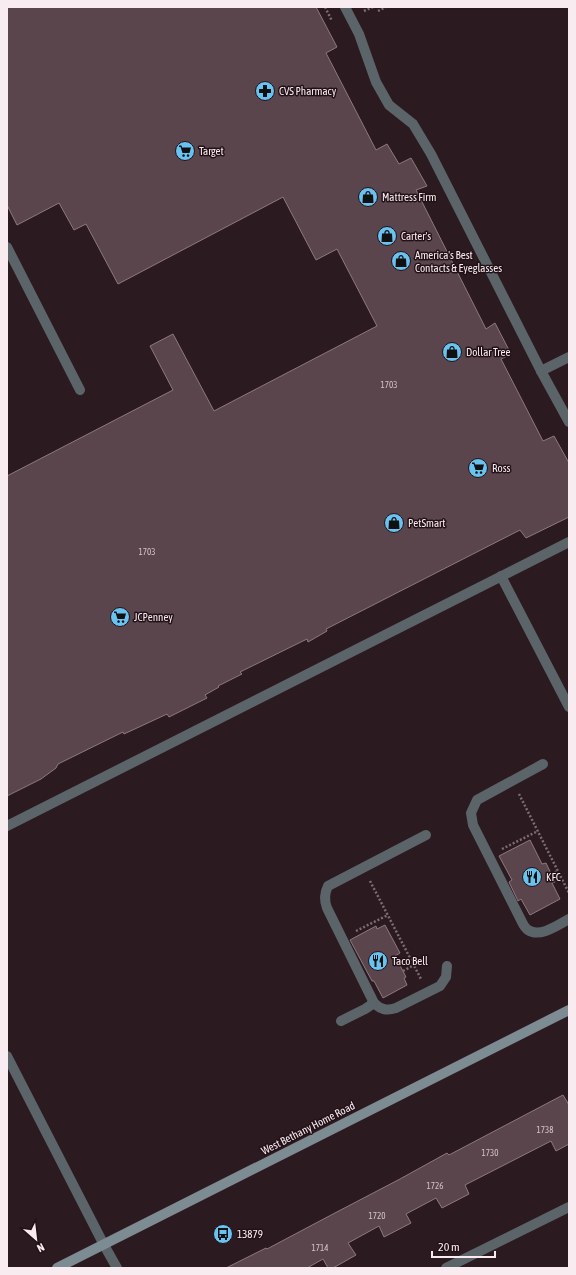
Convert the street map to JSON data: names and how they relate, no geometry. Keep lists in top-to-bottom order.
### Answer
{
  "streets": {
    "main road": ["West Bethany Home Road"]
  },
  "places": {
    "pharmacy": ["CVS Pharmacy"],
    "supermarket": ["Target", "Ross", "JCPenney"],
    "shop": [
      "Mattress Firm",
      "Carter's",
      "America's Best Contacts & Eyeglasses",
      "Dollar Tree",
      "PetSmart"
    ],
    "restaurant": ["KFC", "Taco Bell"],
    "bus stop": ["13879"]
  },
  "house_numbers": [
    "1703",
    "1703",
    "1738",
    "1730",
    "1726",
    "1720",
    "1714"
  ],
  "scale_bar": "20 m",
  "north": "bottom right"
}
